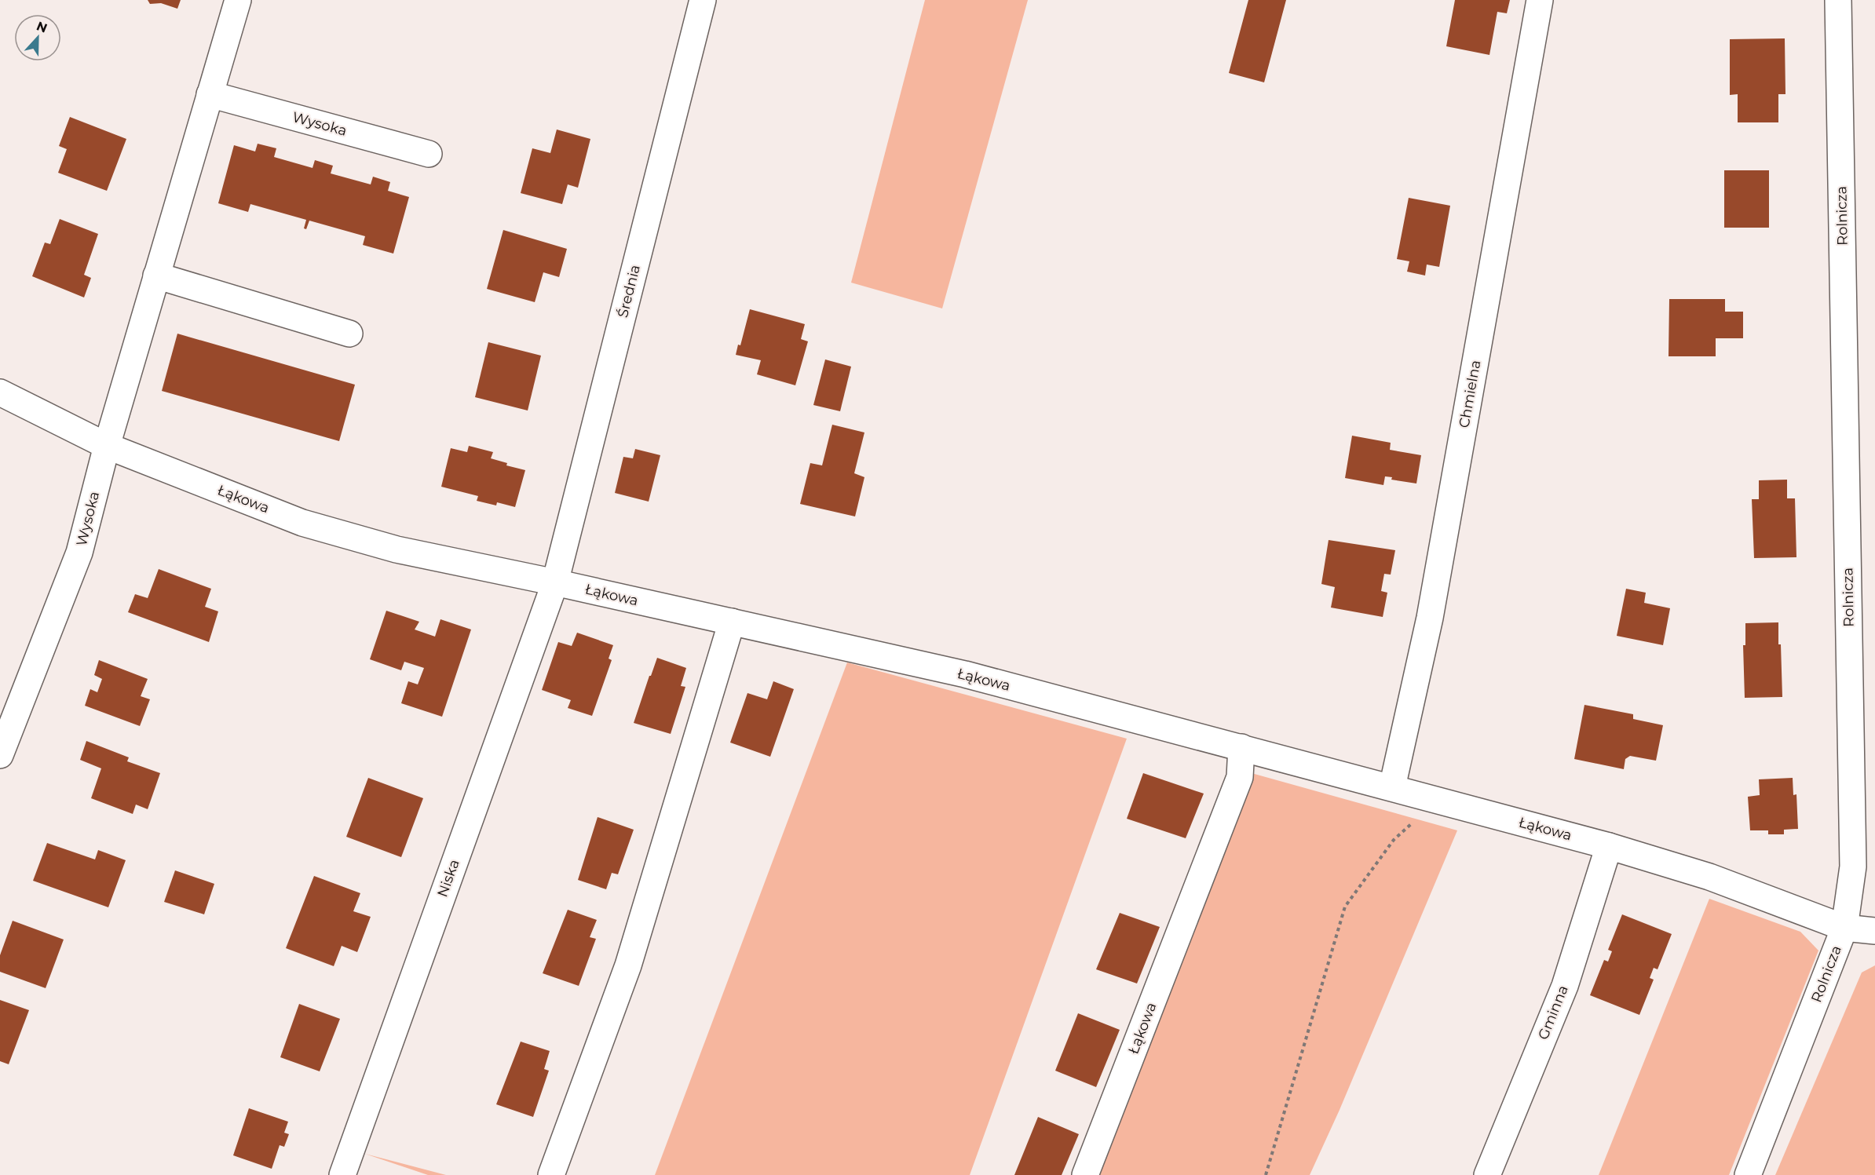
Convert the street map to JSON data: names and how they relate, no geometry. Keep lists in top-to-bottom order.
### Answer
{
  "streets": {
    "street": [
      "Wysoka",
      "Rolnicza",
      "Średnia",
      "Chmielna",
      "Łąkowa",
      "Niska",
      "Gminna"
    ]
  },
  "crossings": [
    ["Wysoka", "Łąkowa"],
    ["Rolnicza", "Łąkowa"],
    ["Średnia", "Łąkowa"],
    ["Średnia", "Niska"],
    ["Chmielna", "Łąkowa"],
    ["Łąkowa", "Niska"],
    ["Łąkowa", "Gminna"]
  ],
  "north": "top"
}
